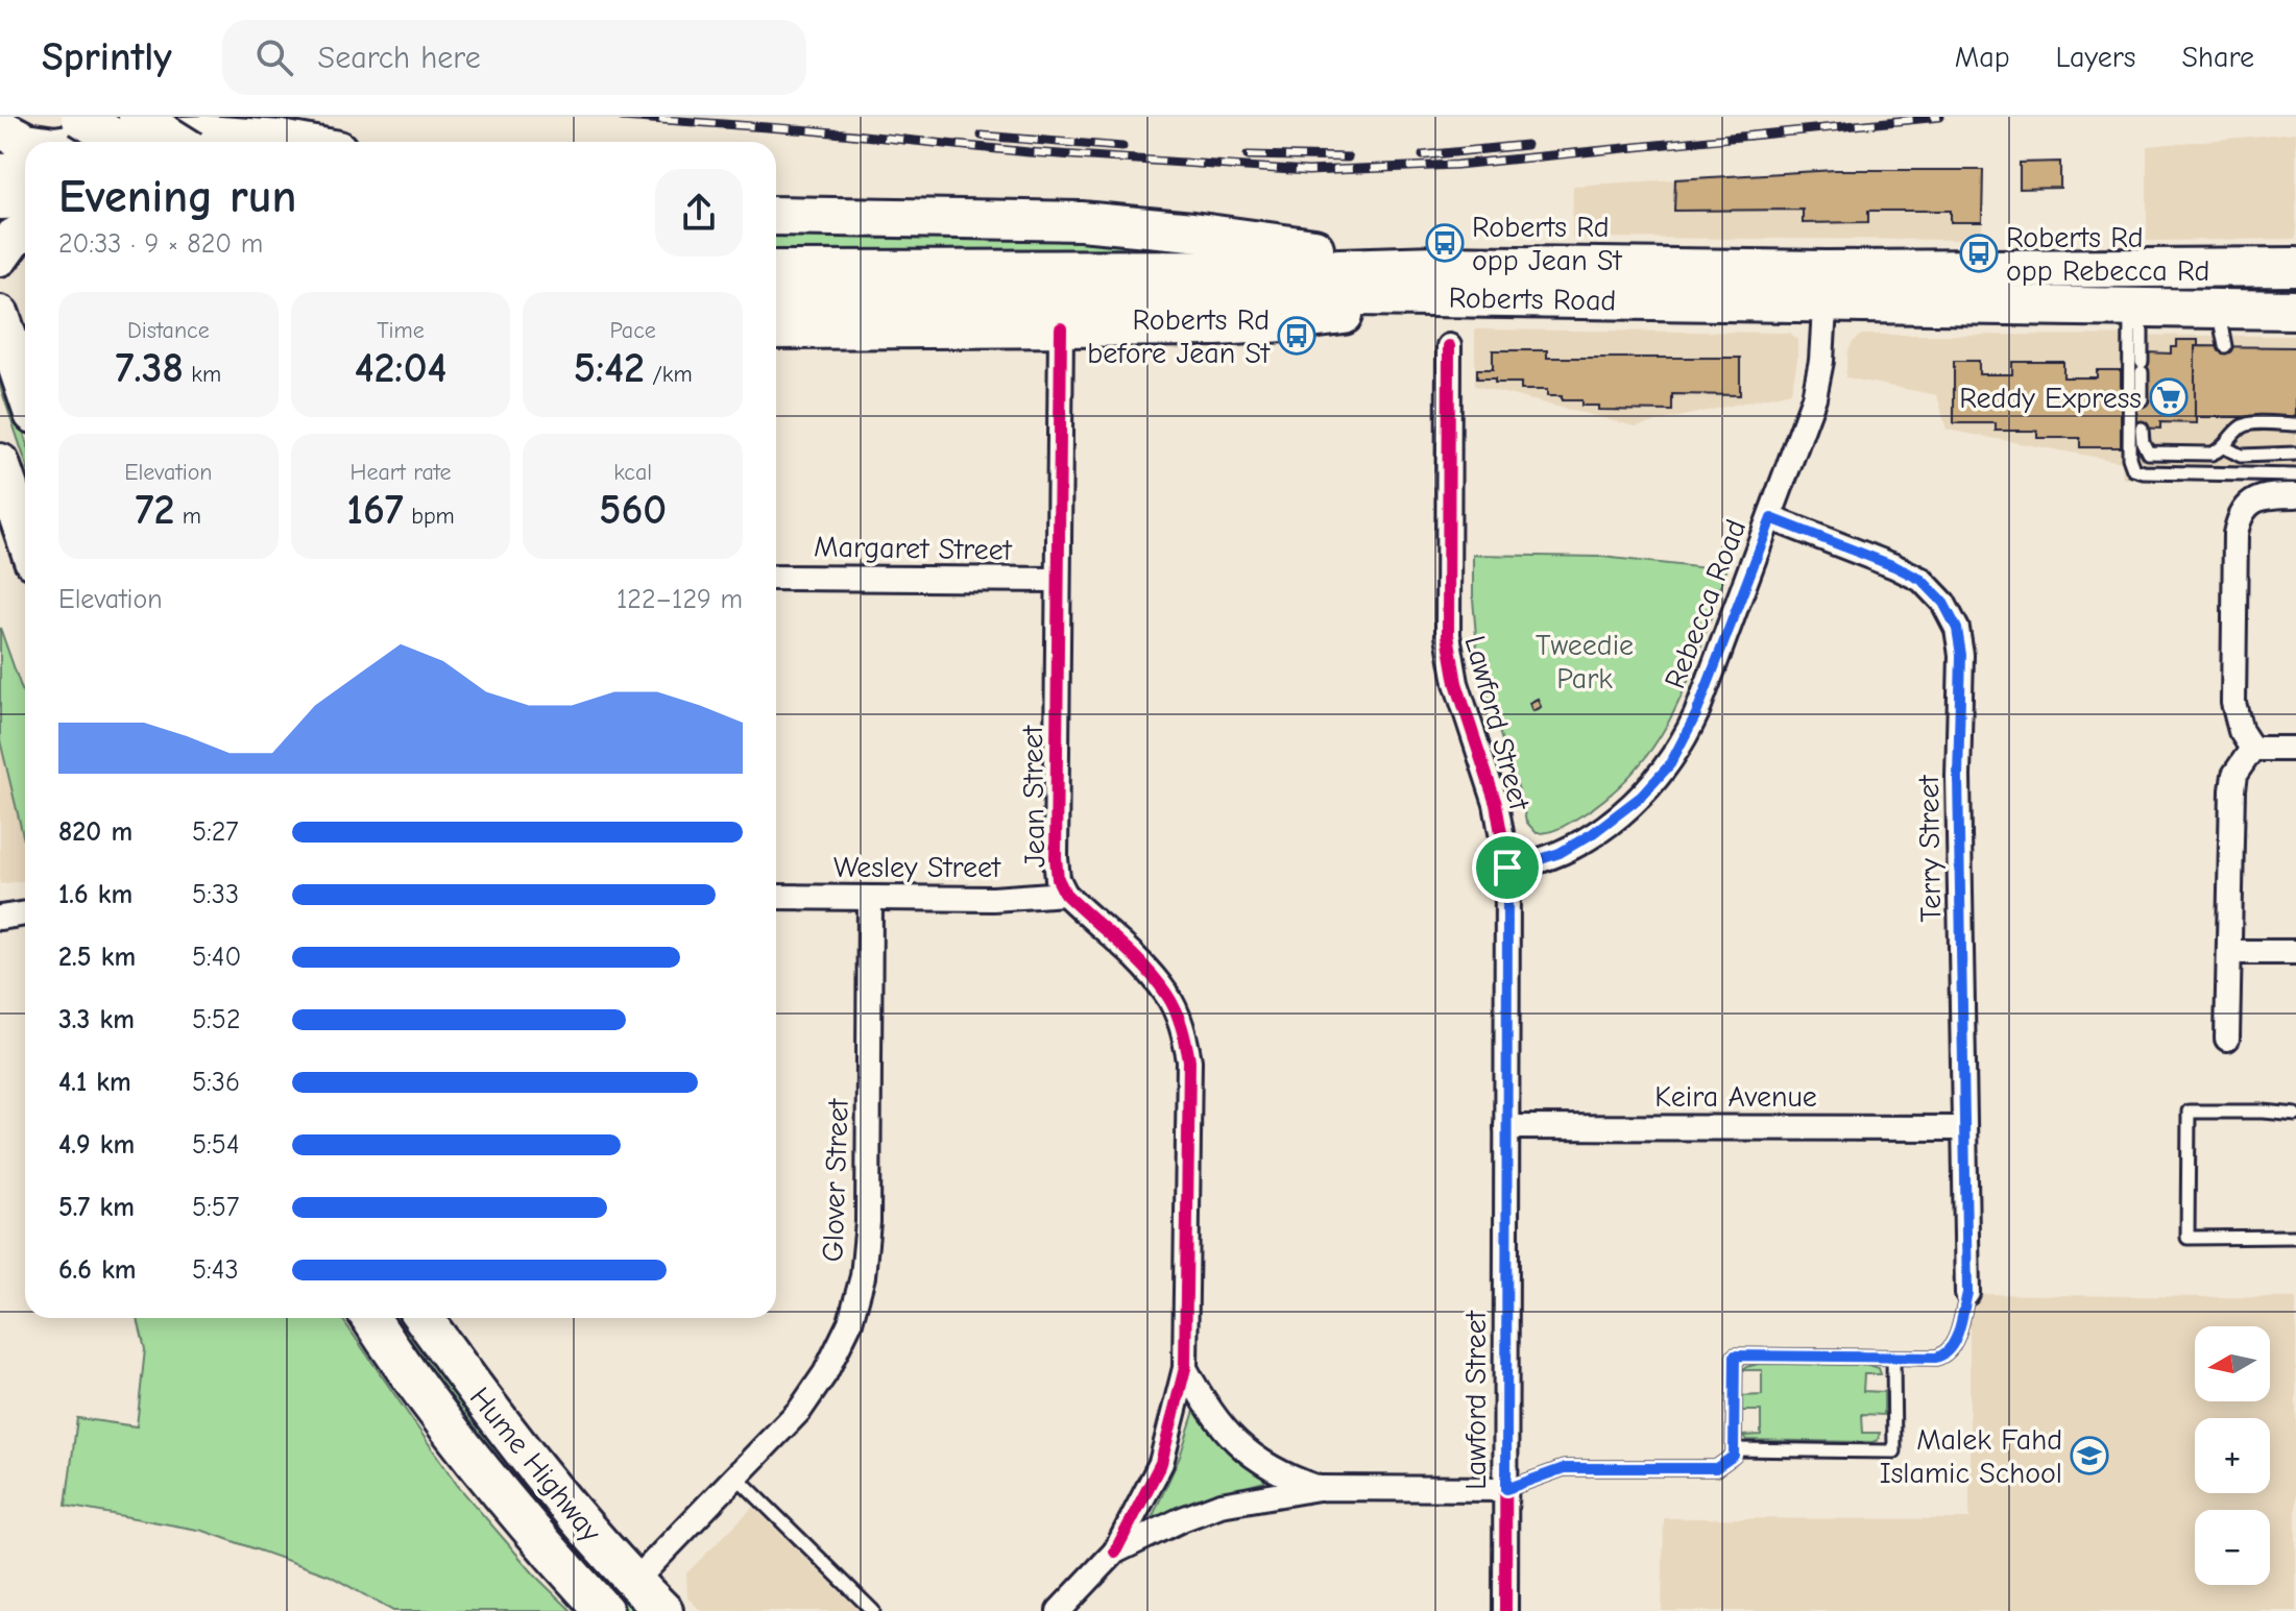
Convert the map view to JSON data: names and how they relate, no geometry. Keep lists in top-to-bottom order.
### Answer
{
  "streets": {
    "highway": ["Roberts Road", "Hume Highway"],
    "street": [
      "Margaret Street",
      "Rebecca Road",
      "Lawford Street",
      "Jean Street",
      "Terry Street",
      "Wesley Street",
      "Keira Avenue",
      "Glover Street"
    ]
  },
  "crossings": [
    ["Roberts Road", "Rebecca Road"],
    ["Margaret Street", "Jean Street"],
    ["Rebecca Road", "Lawford Street"],
    ["Rebecca Road", "Terry Street"],
    ["Lawford Street", "Keira Avenue"],
    ["Jean Street", "Wesley Street"],
    ["Terry Street", "Keira Avenue"],
    ["Wesley Street", "Glover Street"],
    ["Glover Street", "Hume Highway"]
  ],
  "parks": ["Tweedie Park"],
  "places": {
    "bus stop": ["Roberts Rd opp Jean St", "Roberts Rd opp Rebecca Rd", "Roberts Rd before Jean St"],
    "supermarket": ["Reddy Express"],
    "school or university": ["Malek Fahd Islamic School"]
  },
  "north": "left",
  "page": {
    "header": "Sprintly",
    "search": "Search here",
    "nav": ["Map", "Layers", "Share"],
    "heading": ["Evening run", "20:33 · 9 × 820 m"],
    "stats": [
      ["Distance", "7.38 km"],
      ["Time", "42:04"],
      ["Pace", "5:42 /km"],
      ["Elevation", "72 m"],
      ["Heart rate", "167 bpm"],
      ["kcal", "560"]
    ],
    "chart": ["Elevation", "122–129 m"],
    "list": [
      {
        "name": "820 m",
        "note": "5:27"
      },
      {
        "name": "1.6 km",
        "note": "5:33"
      },
      {
        "name": "2.5 km",
        "note": "5:40"
      },
      {
        "name": "3.3 km",
        "note": "5:52"
      },
      {
        "name": "4.1 km",
        "note": "5:36"
      },
      {
        "name": "4.9 km",
        "note": "5:54"
      },
      {
        "name": "5.7 km",
        "note": "5:57"
      },
      {
        "name": "6.6 km",
        "note": "5:43"
      }
    ],
    "map_buttons": ["+", "−"]
  }
}
